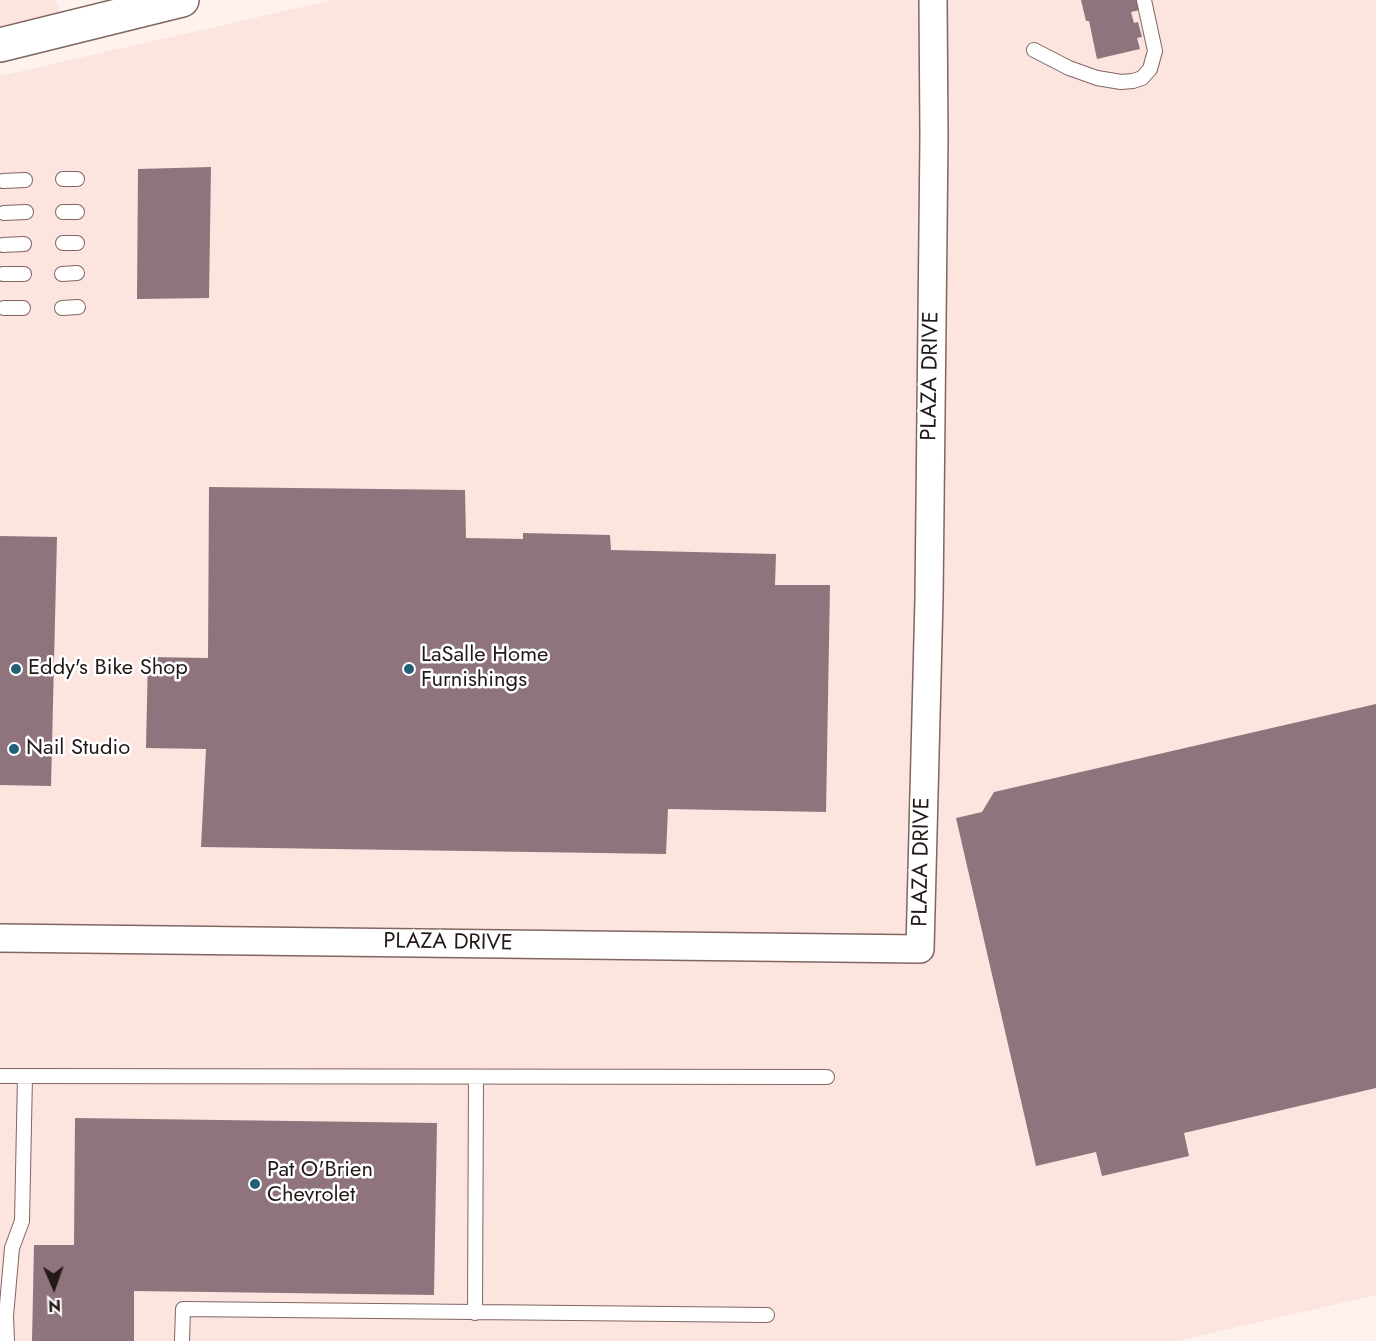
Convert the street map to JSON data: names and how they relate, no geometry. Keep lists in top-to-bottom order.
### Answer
{
  "streets": {
    "street": ["PLAZA DRIVE"]
  },
  "places": [
    "Eddy's Bike Shop",
    "LaSalle Home Furnishings",
    "Nail Studio",
    "Pat O'Brien Chevrolet"
  ],
  "north": "bottom"
}
